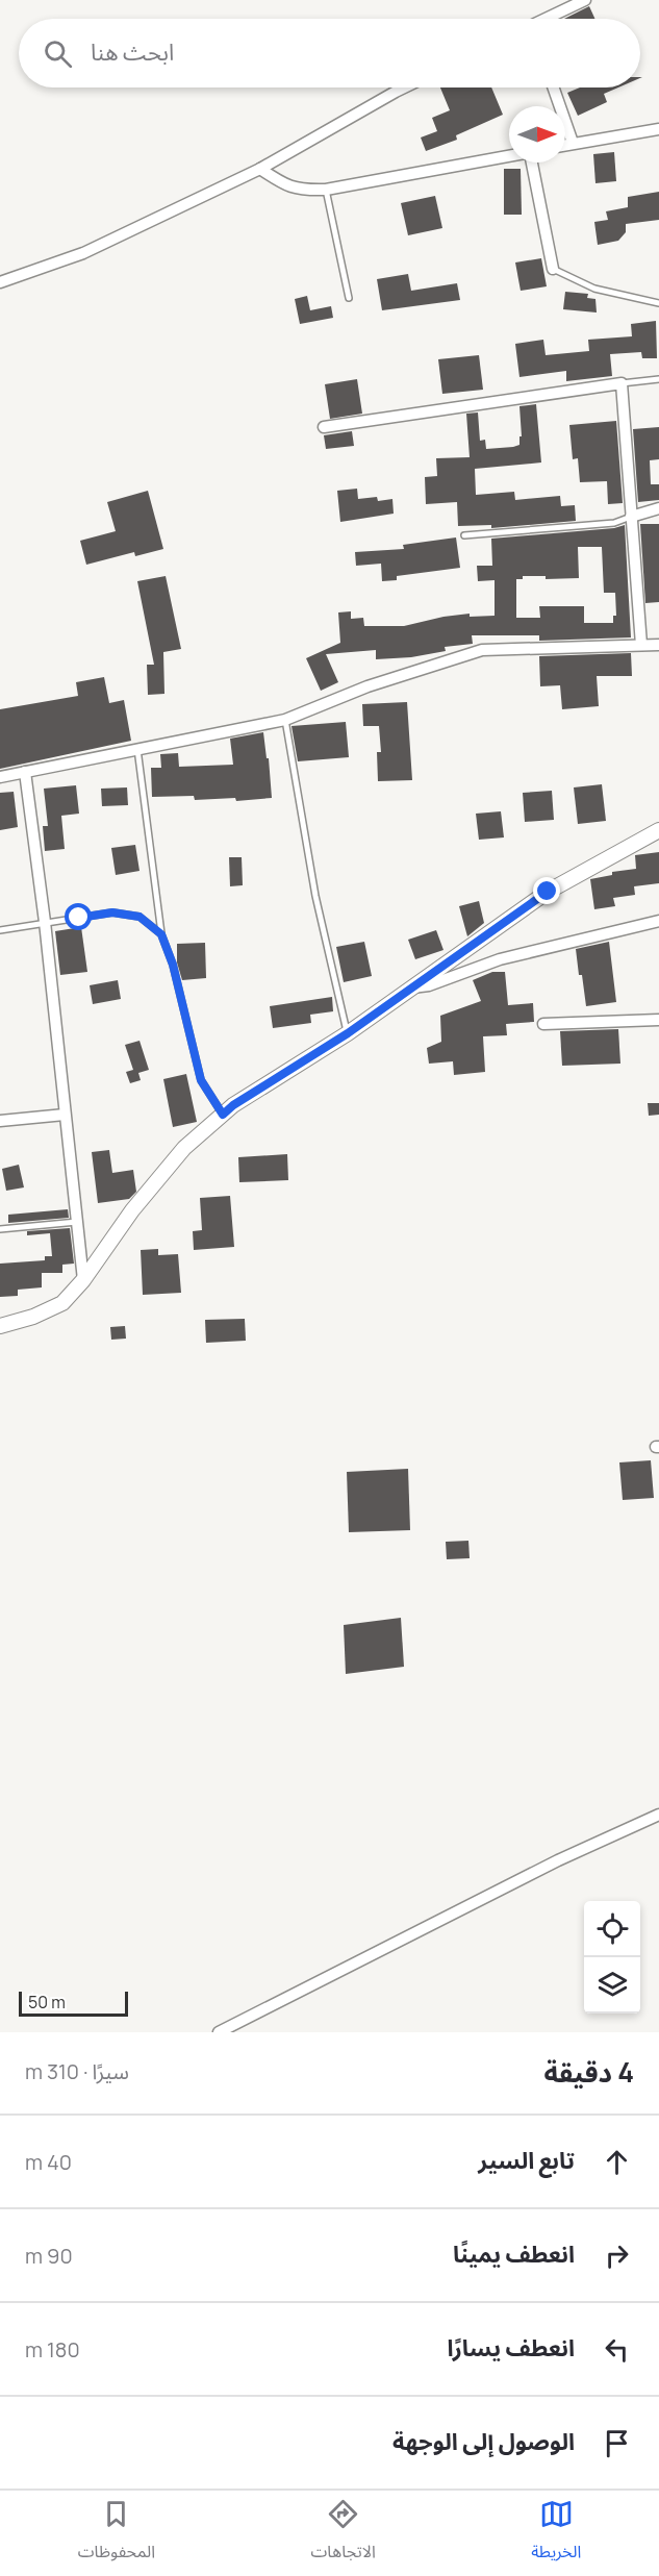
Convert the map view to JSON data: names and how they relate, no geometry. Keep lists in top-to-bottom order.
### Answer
{
  "scale_bar": "50 m",
  "north": "right",
  "page": {
    "search": "ابحث هنا",
    "scale": "50 m",
    "heading": ["4 دقيقة", "سيرًا · 310 m"],
    "list": [
      ["تابع السير", "40 m"],
      ["انعطف يمينًا", "90 m"],
      ["انعطف يسارًا", "180 m"],
      "الوصول إلى الوجهة"
    ],
    "nav": ["الخريطة", "الاتجاهات", "المحفوظات"]
  }
}
